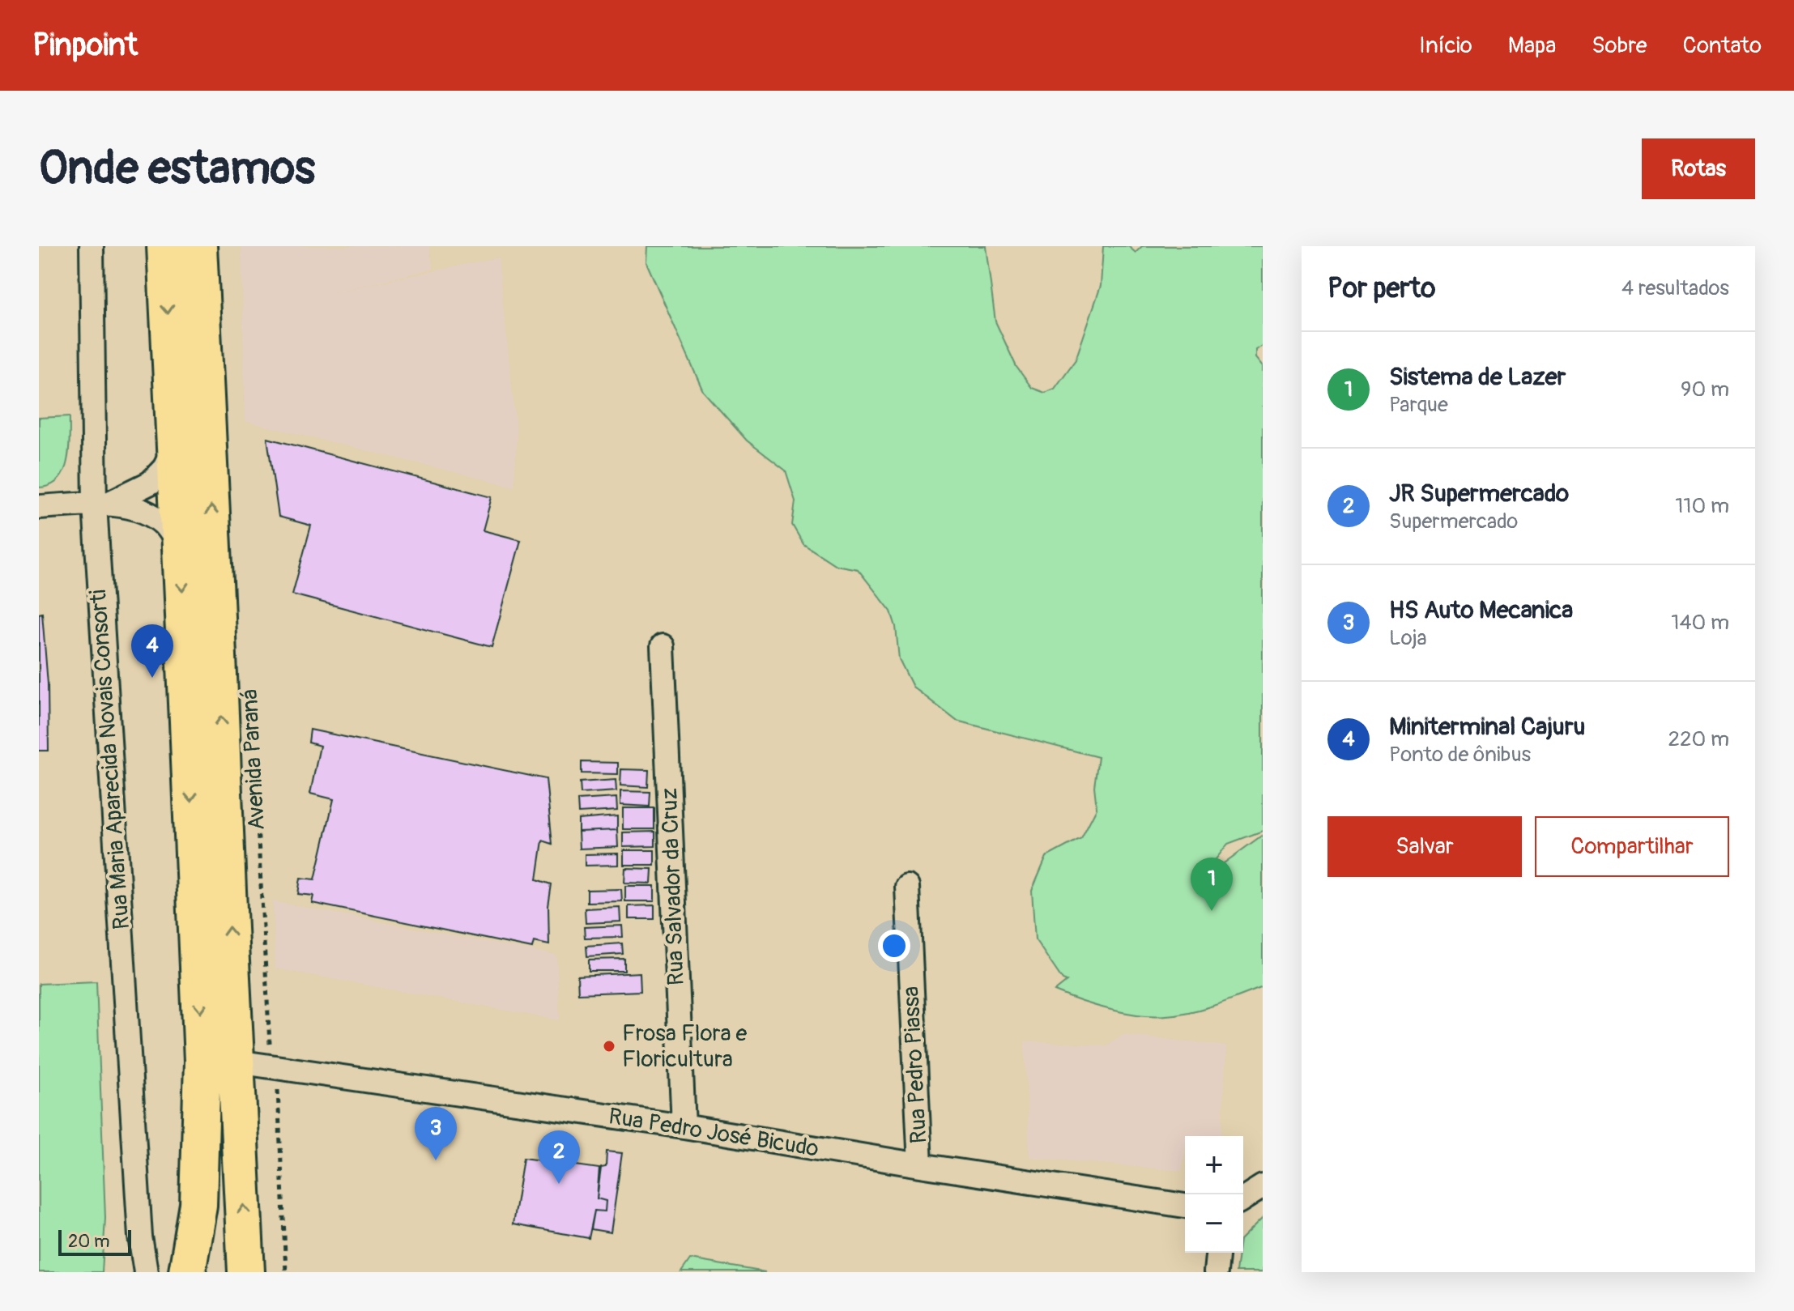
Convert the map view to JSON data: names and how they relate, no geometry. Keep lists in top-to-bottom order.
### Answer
{
  "streets": {
    "main road": ["Avenida Paraná"],
    "street": [
      "Rua Maria Aparecida Novais Consorti",
      "Rua Salvador da Cruz",
      "Rua Pedro Piassa",
      "Rua Pedro José Bicudo"
    ]
  },
  "crossings": [
    ["Avenida Paraná", "Rua Pedro José Bicudo"],
    ["Rua Salvador da Cruz", "Rua Pedro José Bicudo"],
    ["Rua Pedro Piassa", "Rua Pedro José Bicudo"]
  ],
  "places": ["Frosa Flora e Floricultura"],
  "scale_bar": "20 m",
  "page": {
    "header": "Pinpoint",
    "nav": [
      "Início",
      "Mapa",
      "Sobre",
      "Contato"
    ],
    "buttons": [
      "Rotas",
      ["Salvar", "Compartilhar"]
    ],
    "title": "Onde estamos",
    "heading": ["Por perto", "4 resultados"],
    "list": [
      {
        "mark": "1",
        "name": "Sistema de Lazer",
        "note": "Parque",
        "value": "90 m"
      },
      {
        "mark": "2",
        "name": "JR Supermercado",
        "note": "Supermercado",
        "value": "110 m"
      },
      {
        "mark": "3",
        "name": "HS Auto Mecanica",
        "note": "Loja",
        "value": "140 m"
      },
      {
        "mark": "4",
        "name": "Miniterminal Cajuru",
        "note": "Ponto de ônibus",
        "value": "220 m"
      }
    ],
    "pins": [
      "4",
      "1",
      "3",
      "2"
    ],
    "map_buttons": ["+", "−"],
    "scale": "20 m"
  }
}
